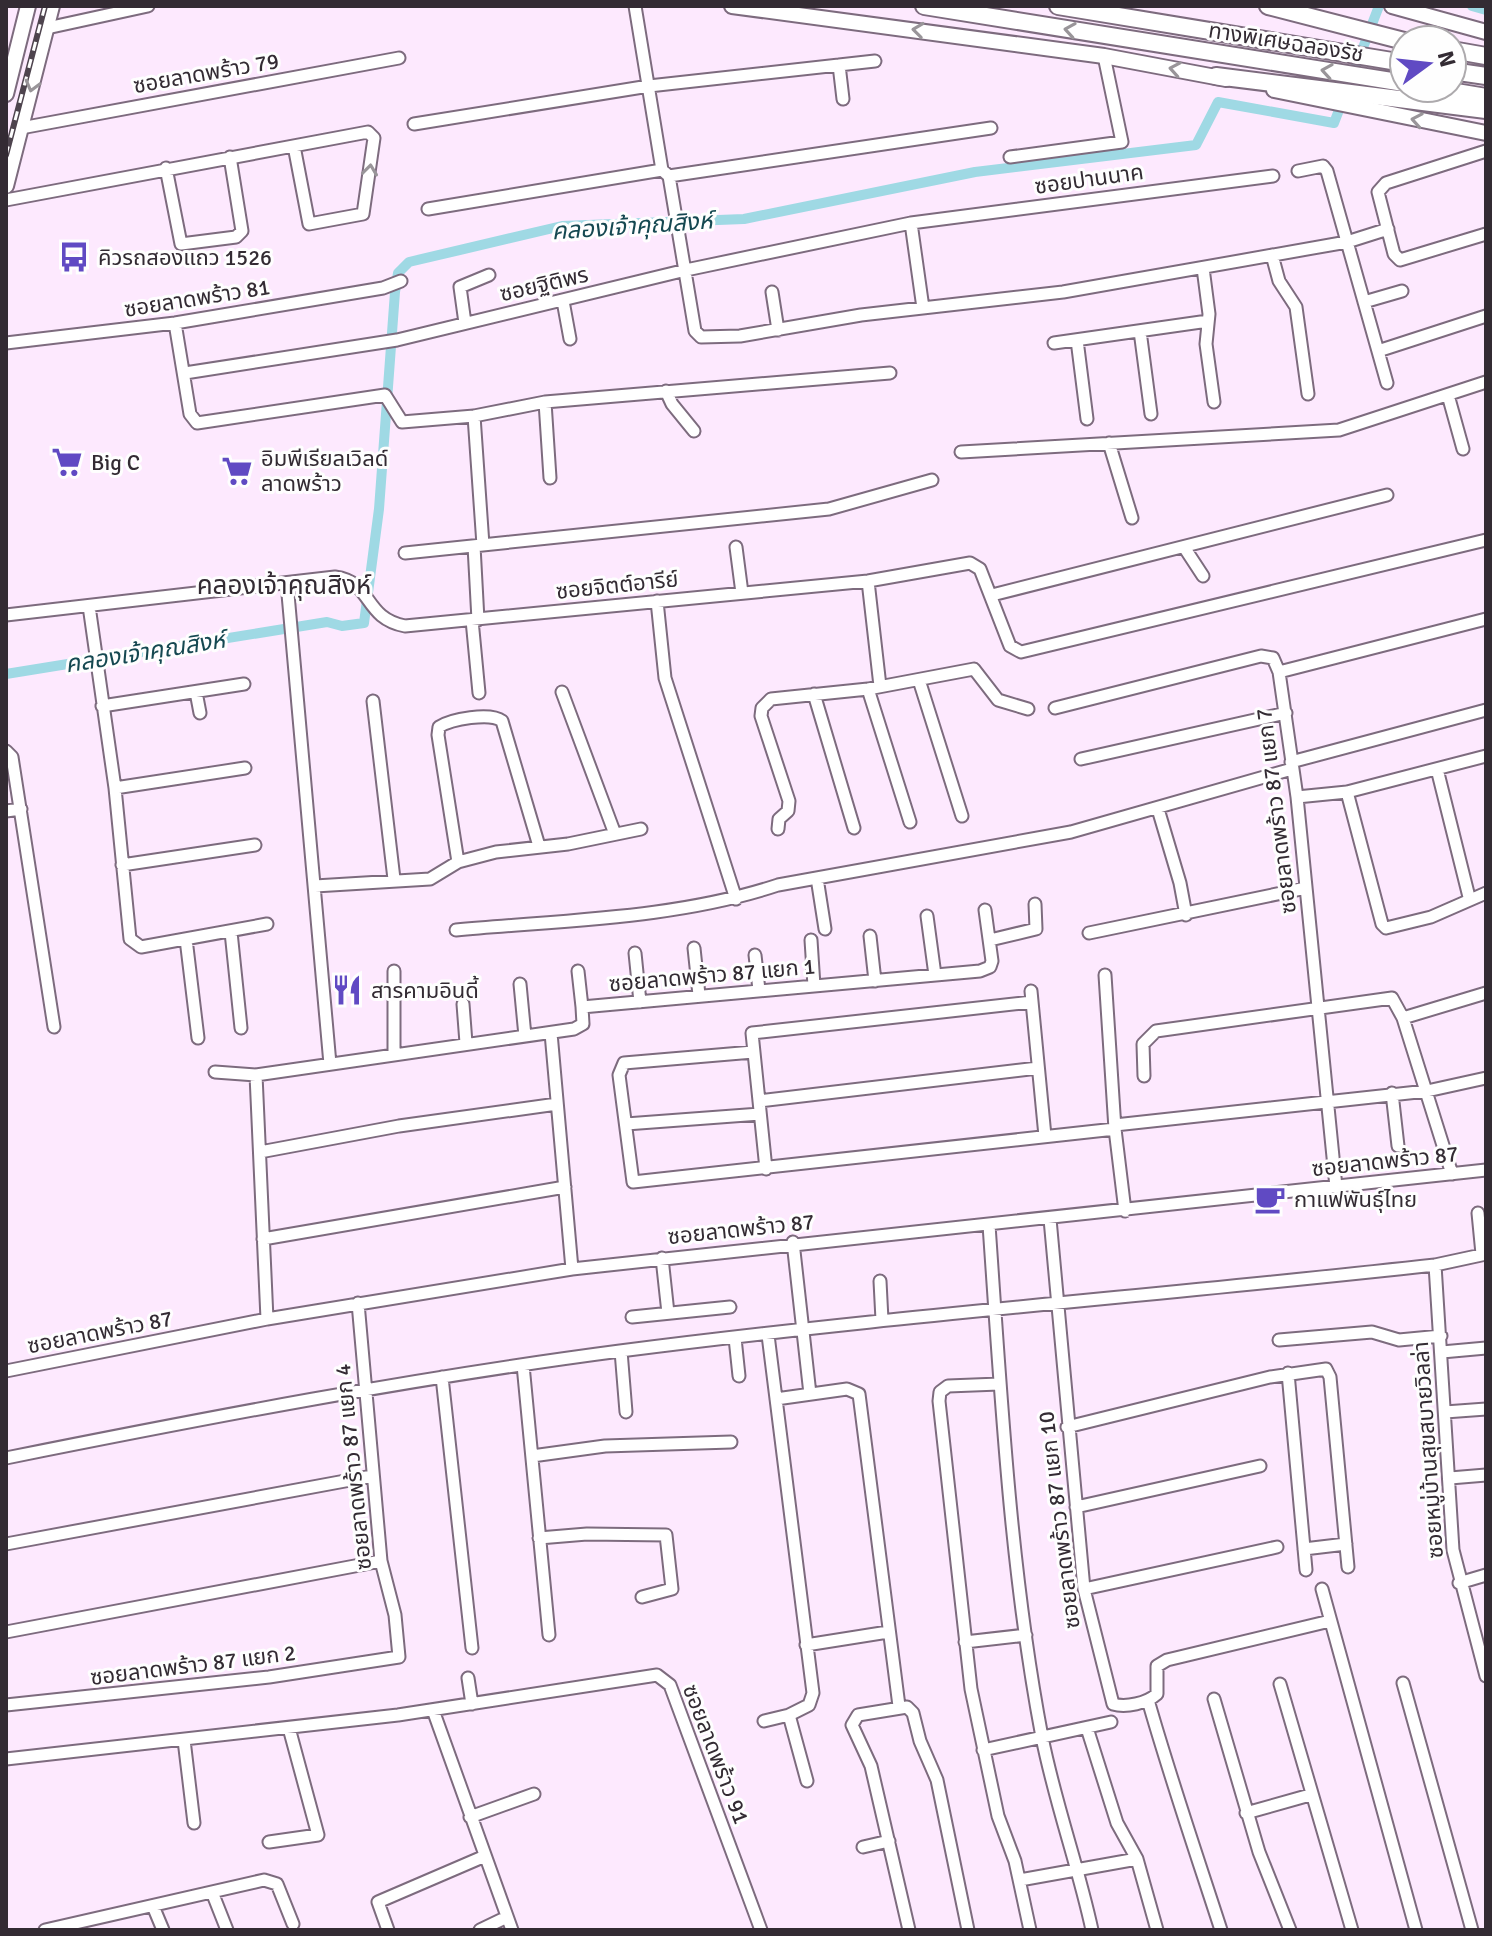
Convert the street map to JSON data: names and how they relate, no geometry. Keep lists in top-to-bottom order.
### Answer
{
  "streets": {
    "highway": ["ทางพิเศษฉลองรัช"],
    "street": [
      "ซอยลาดพร้าว 79",
      "ซอยปานนาค",
      "ซอยฐิติพร",
      "ซอยลาดพร้าว 81",
      "ซอยจิตต์อารีย์",
      "ซอยลาดพร้าว 87 แยก 7",
      "ซอยลาดพร้าว 87 แยก 1",
      "ซอยลาดพร้าว 87",
      "ซอยหมู่บ้านสุขสบายวิลล่า",
      "ซอยลาดพร้าว 87 แยก 4",
      "ซอยลาดพร้าว 87 แยก 10",
      "ซอยลาดพร้าว 87 แยก 2",
      "ซอยลาดพร้าว 91"
    ]
  },
  "crossings": [
    ["ซอยปานนาค", "ซอยฐิติพร"],
    ["ซอยลาดพร้าว 87 แยก 7", "ซอยลาดพร้าว 87"],
    ["ซอยลาดพร้าว 87", "ซอยลาดพร้าว 87 แยก 4"],
    ["ซอยลาดพร้าว 87", "ซอยลาดพร้าว 87 แยก 10"],
    ["ซอยลาดพร้าว 87 แยก 4", "ซอยลาดพร้าว 87 แยก 2"]
  ],
  "districts": ["คลองเจ้าคุณสิงห์"],
  "water": ["คลองเจ้าคุณสิงห์"],
  "places": {
    "bus stop": ["คิวรถสองแถว 1526"],
    "supermarket": ["Big C", "อิมพีเรียลเวิลด์ ลาดพร้าว"],
    "restaurant": ["สารคามอินดี้"],
    "cafe": ["กาแฟพันธ์ุไทย"]
  },
  "north": "right"
}
